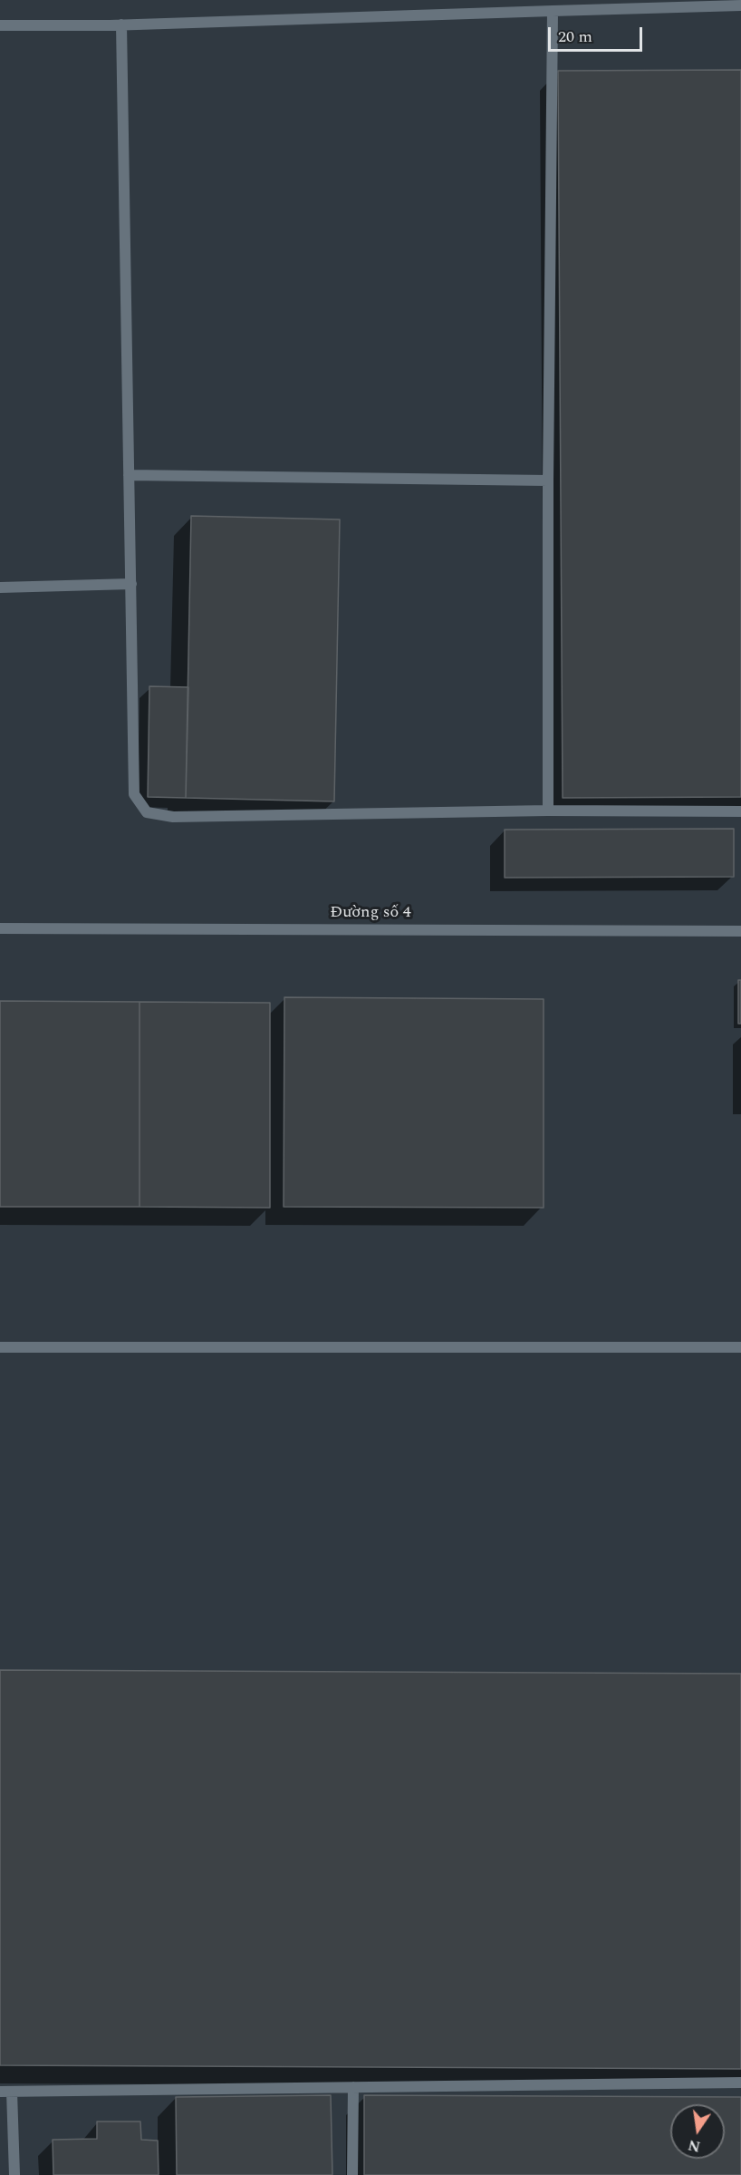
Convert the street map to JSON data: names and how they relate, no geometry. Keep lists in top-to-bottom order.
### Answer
{
  "streets": {
    "street": ["Đường số 4"]
  },
  "scale_bar": "20 m",
  "north": "bottom"
}
